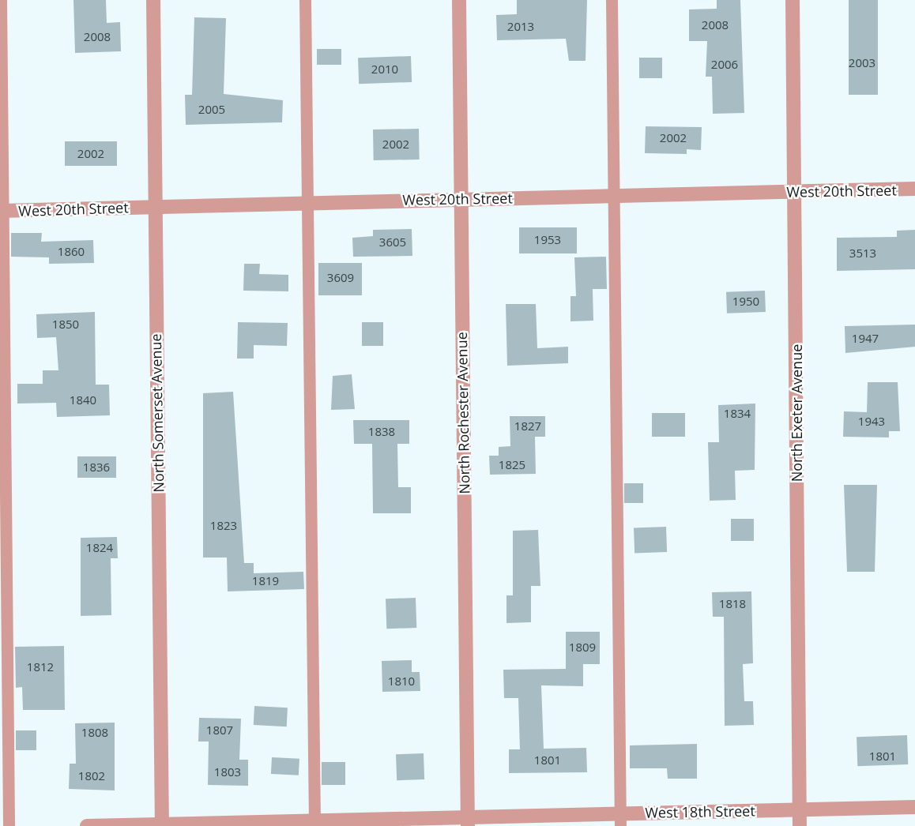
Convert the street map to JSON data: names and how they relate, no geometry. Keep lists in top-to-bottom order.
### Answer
{
  "streets": {
    "street": [
      "West 20th Street",
      "North Somerset Avenue",
      "North Rochester Avenue",
      "North Exeter Avenue",
      "West 18th Street"
    ]
  },
  "crossings": [
    ["West 20th Street", "North Somerset Avenue"],
    ["West 20th Street", "North Rochester Avenue"],
    ["West 20th Street", "North Exeter Avenue"],
    ["North Somerset Avenue", "West 18th Street"],
    ["North Rochester Avenue", "West 18th Street"],
    ["North Exeter Avenue", "West 18th Street"]
  ],
  "house_numbers": [
    "2008",
    "2013",
    "2008",
    "2003",
    "2006",
    "2010",
    "2005",
    "2002",
    "2002",
    "2002",
    "1953",
    "3605",
    "1860",
    "3513",
    "3609",
    "1950",
    "1850",
    "1947",
    "1840",
    "1834",
    "1943",
    "1827",
    "1838",
    "1825",
    "1836",
    "1823",
    "1824",
    "1819",
    "1818",
    "1809",
    "1812",
    "1810",
    "1807",
    "1808",
    "1801",
    "1801",
    "1803",
    "1802"
  ]
}
